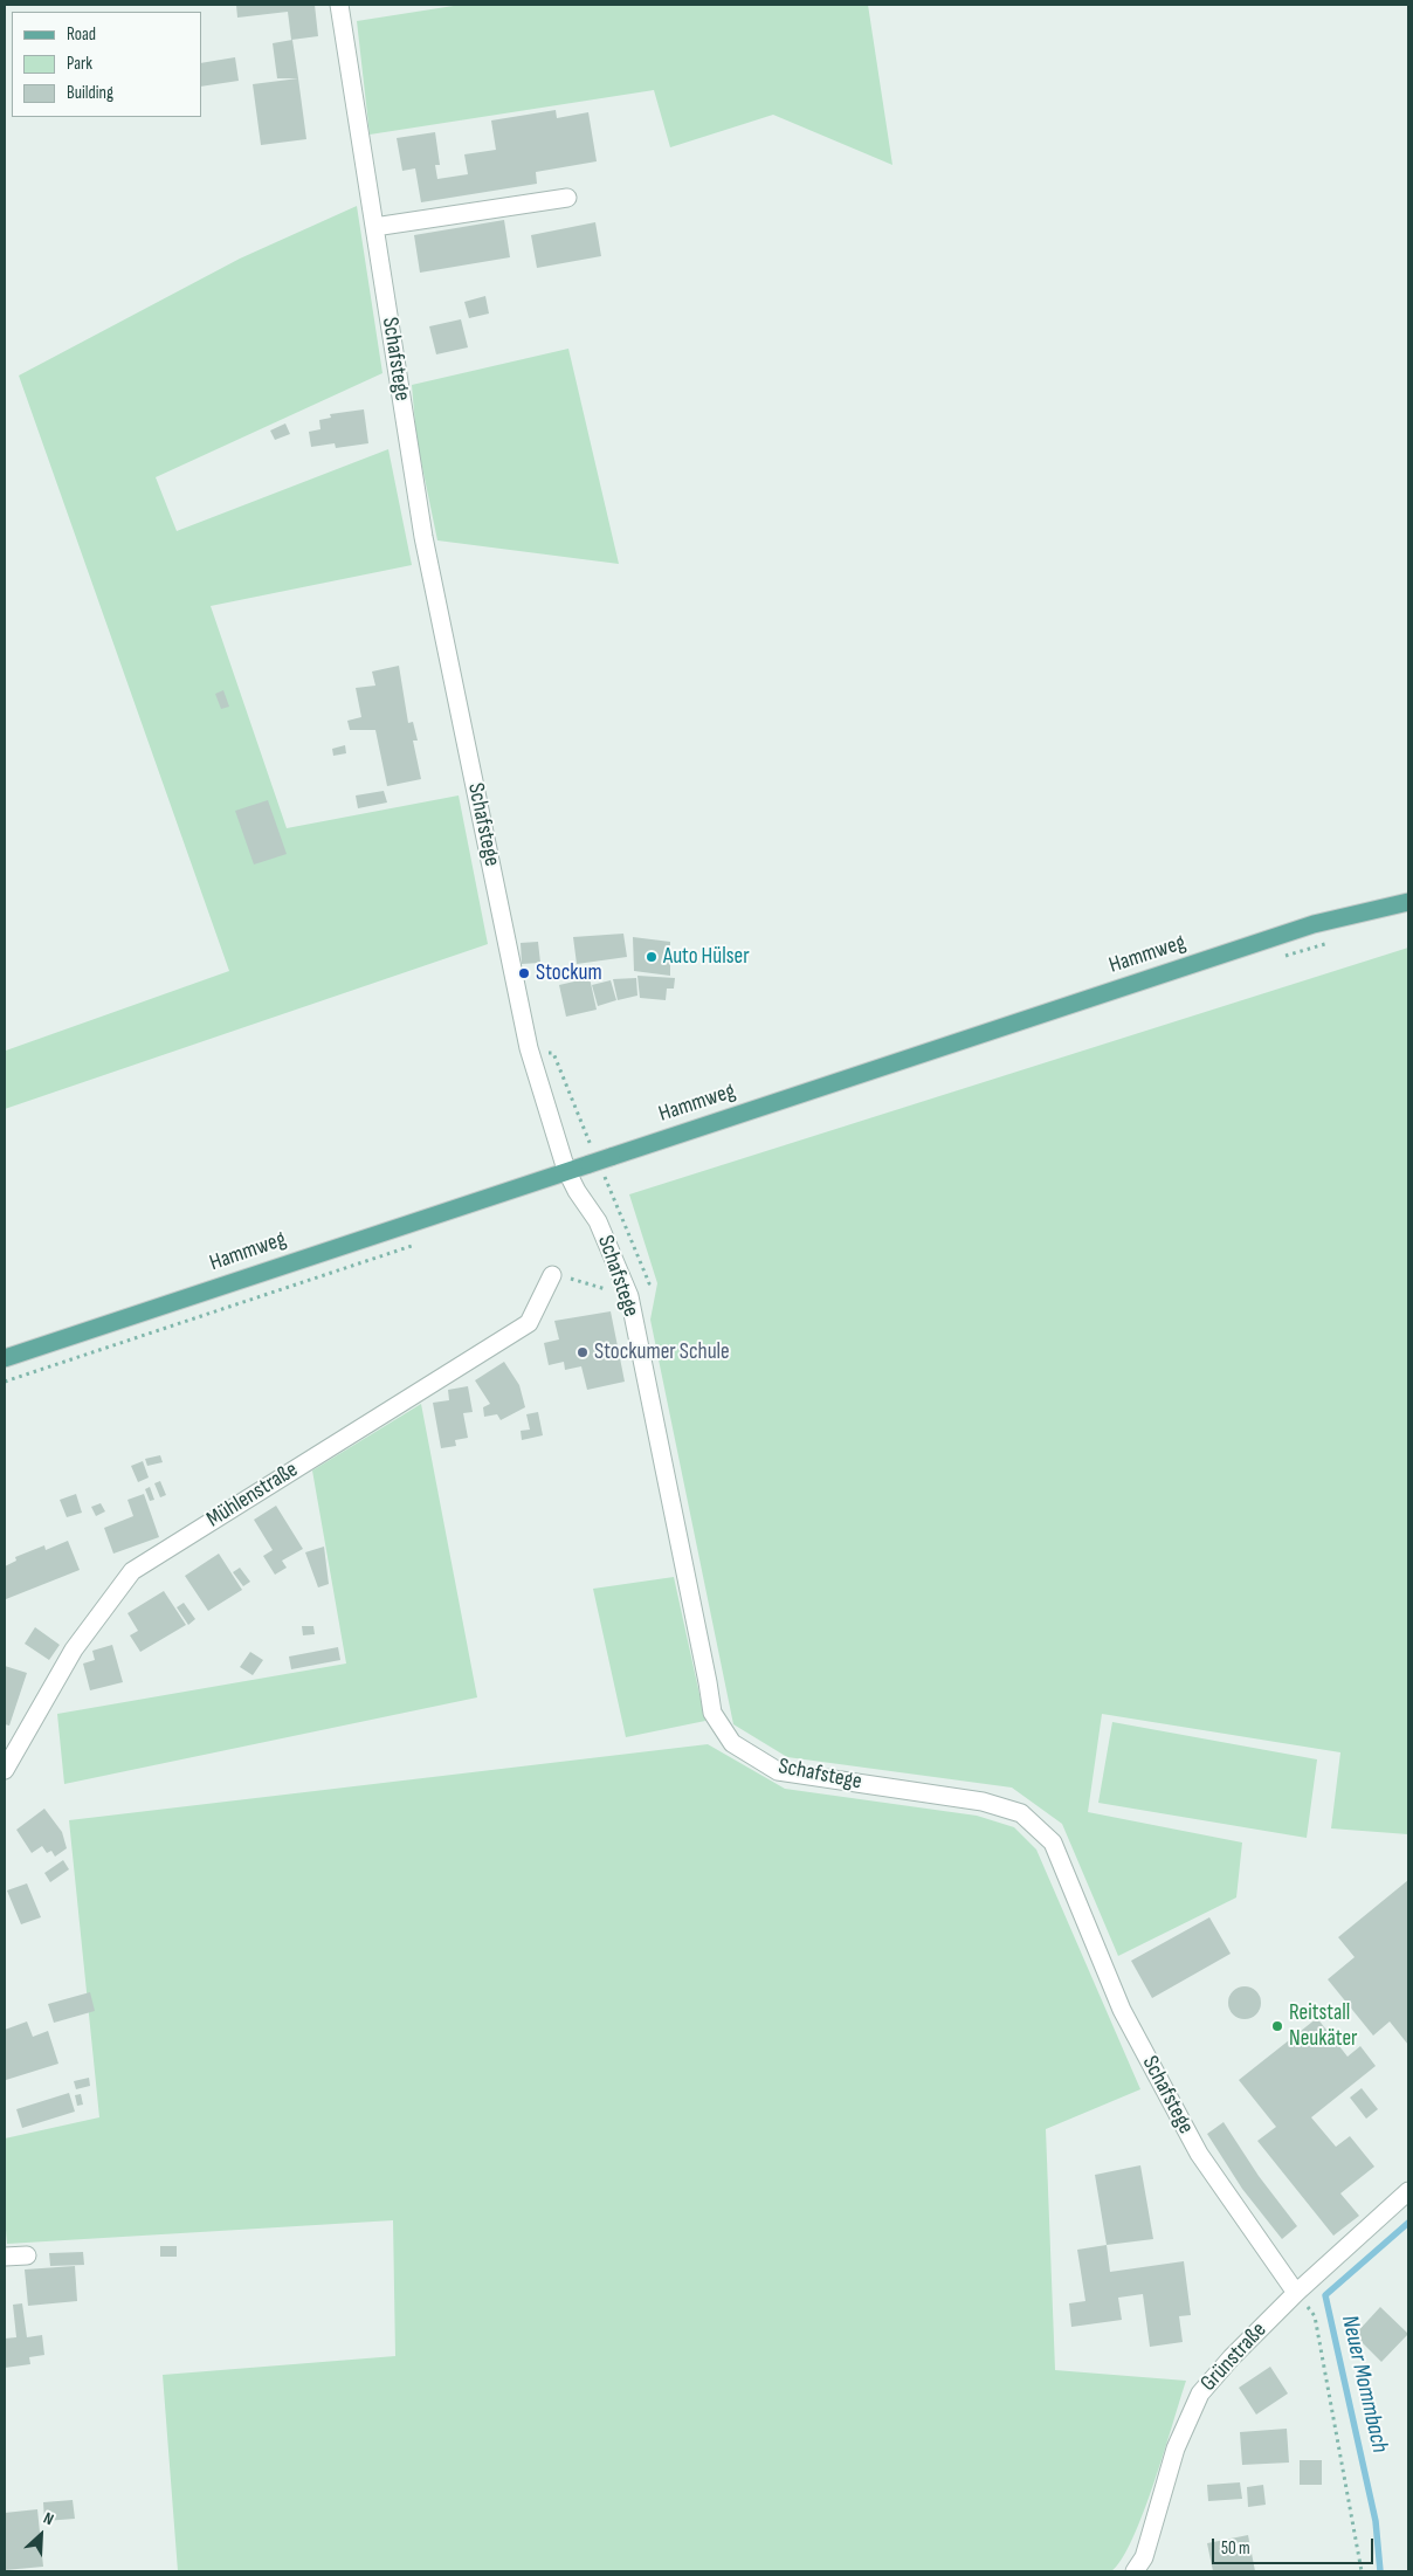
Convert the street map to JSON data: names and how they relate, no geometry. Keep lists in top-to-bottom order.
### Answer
{
  "streets": {
    "main road": ["Hammweg"],
    "street": ["Schafstege", "Mühlenstraße", "Grünstraße"]
  },
  "crossings": [
    ["Schafstege", "Hammweg"],
    ["Schafstege", "Grünstraße"]
  ],
  "water": ["Neuer Mommbach"],
  "places": [
    "Auto Hülser",
    "Stockum",
    "Stockumer Schule",
    "Reitstall Neukäter"
  ],
  "legend": ["Road", "Park", "Building"],
  "scale_bar": "50 m",
  "north": "top right"
}
